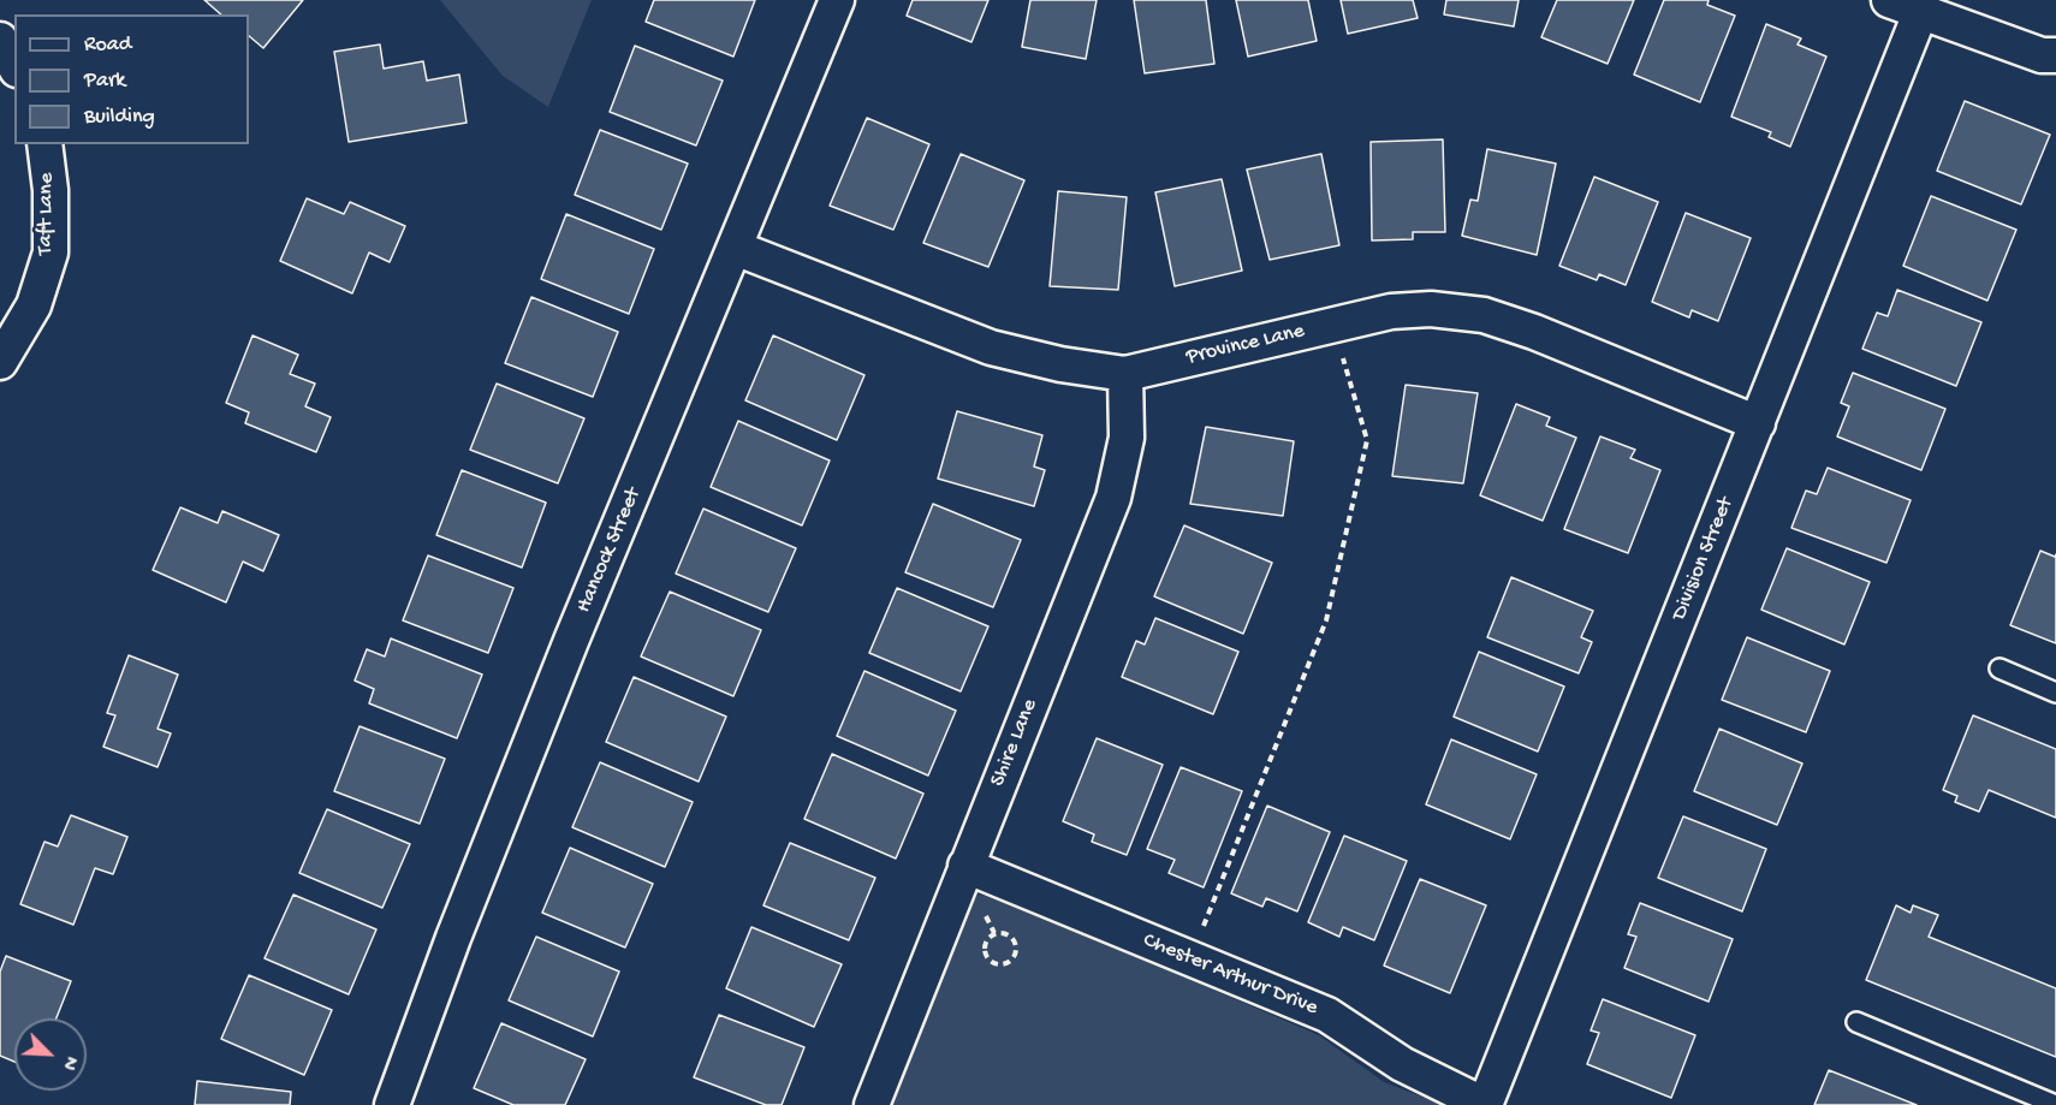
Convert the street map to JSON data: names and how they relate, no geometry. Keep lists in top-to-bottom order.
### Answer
{
  "streets": {
    "street": [
      "Taft Lane",
      "Province Lane",
      "Hancock Street",
      "Division Street",
      "Shire Lane",
      "Chester Arthur Drive"
    ]
  },
  "crossings": [
    ["Province Lane", "Hancock Street"],
    ["Province Lane", "Division Street"],
    ["Province Lane", "Shire Lane"],
    ["Division Street", "Chester Arthur Drive"],
    ["Shire Lane", "Chester Arthur Drive"]
  ],
  "legend": ["Road", "Park", "Building"],
  "north": "bottom right"
}
